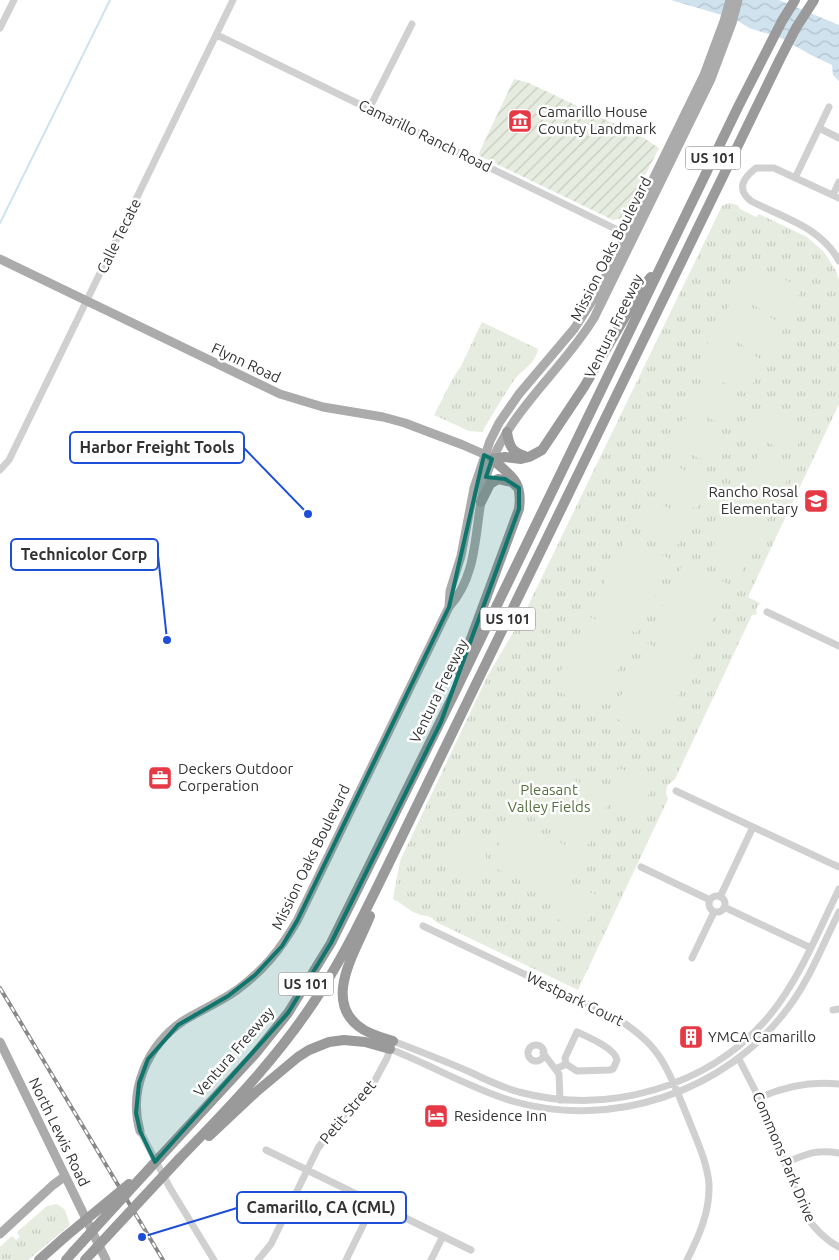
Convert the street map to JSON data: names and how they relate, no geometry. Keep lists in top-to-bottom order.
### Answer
{
  "streets": {
    "highway": ["US 101", "Ventura Freeway"],
    "main road": ["Mission Oaks Boulevard", "Flynn Road", "North Lewis Road"],
    "street": [
      "Camarillo Ranch Road",
      "Calle Tecate",
      "Westpark Court",
      "Petit Street",
      "Commons Park Drive"
    ]
  },
  "crossings": [
    ["Camarillo Ranch Road", "Calle Tecate"],
    ["Camarillo Ranch Road", "Mission Oaks Boulevard"],
    ["Calle Tecate", "Flynn Road"],
    ["Mission Oaks Boulevard", "Flynn Road"]
  ],
  "parks": ["Pleasant Valley Fields"],
  "places": {
    "museum": ["Camarillo House County Landmark"],
    "school or university": ["Rancho Rosal Elementary"],
    "other": ["Harbor Freight Tools", "Technicolor Corp", "Camarillo, CA (CML)"],
    "office": ["Deckers Outdoor Corperation"],
    "building": ["YMCA Camarillo"],
    "hotel": ["Residence Inn"]
  }
}
